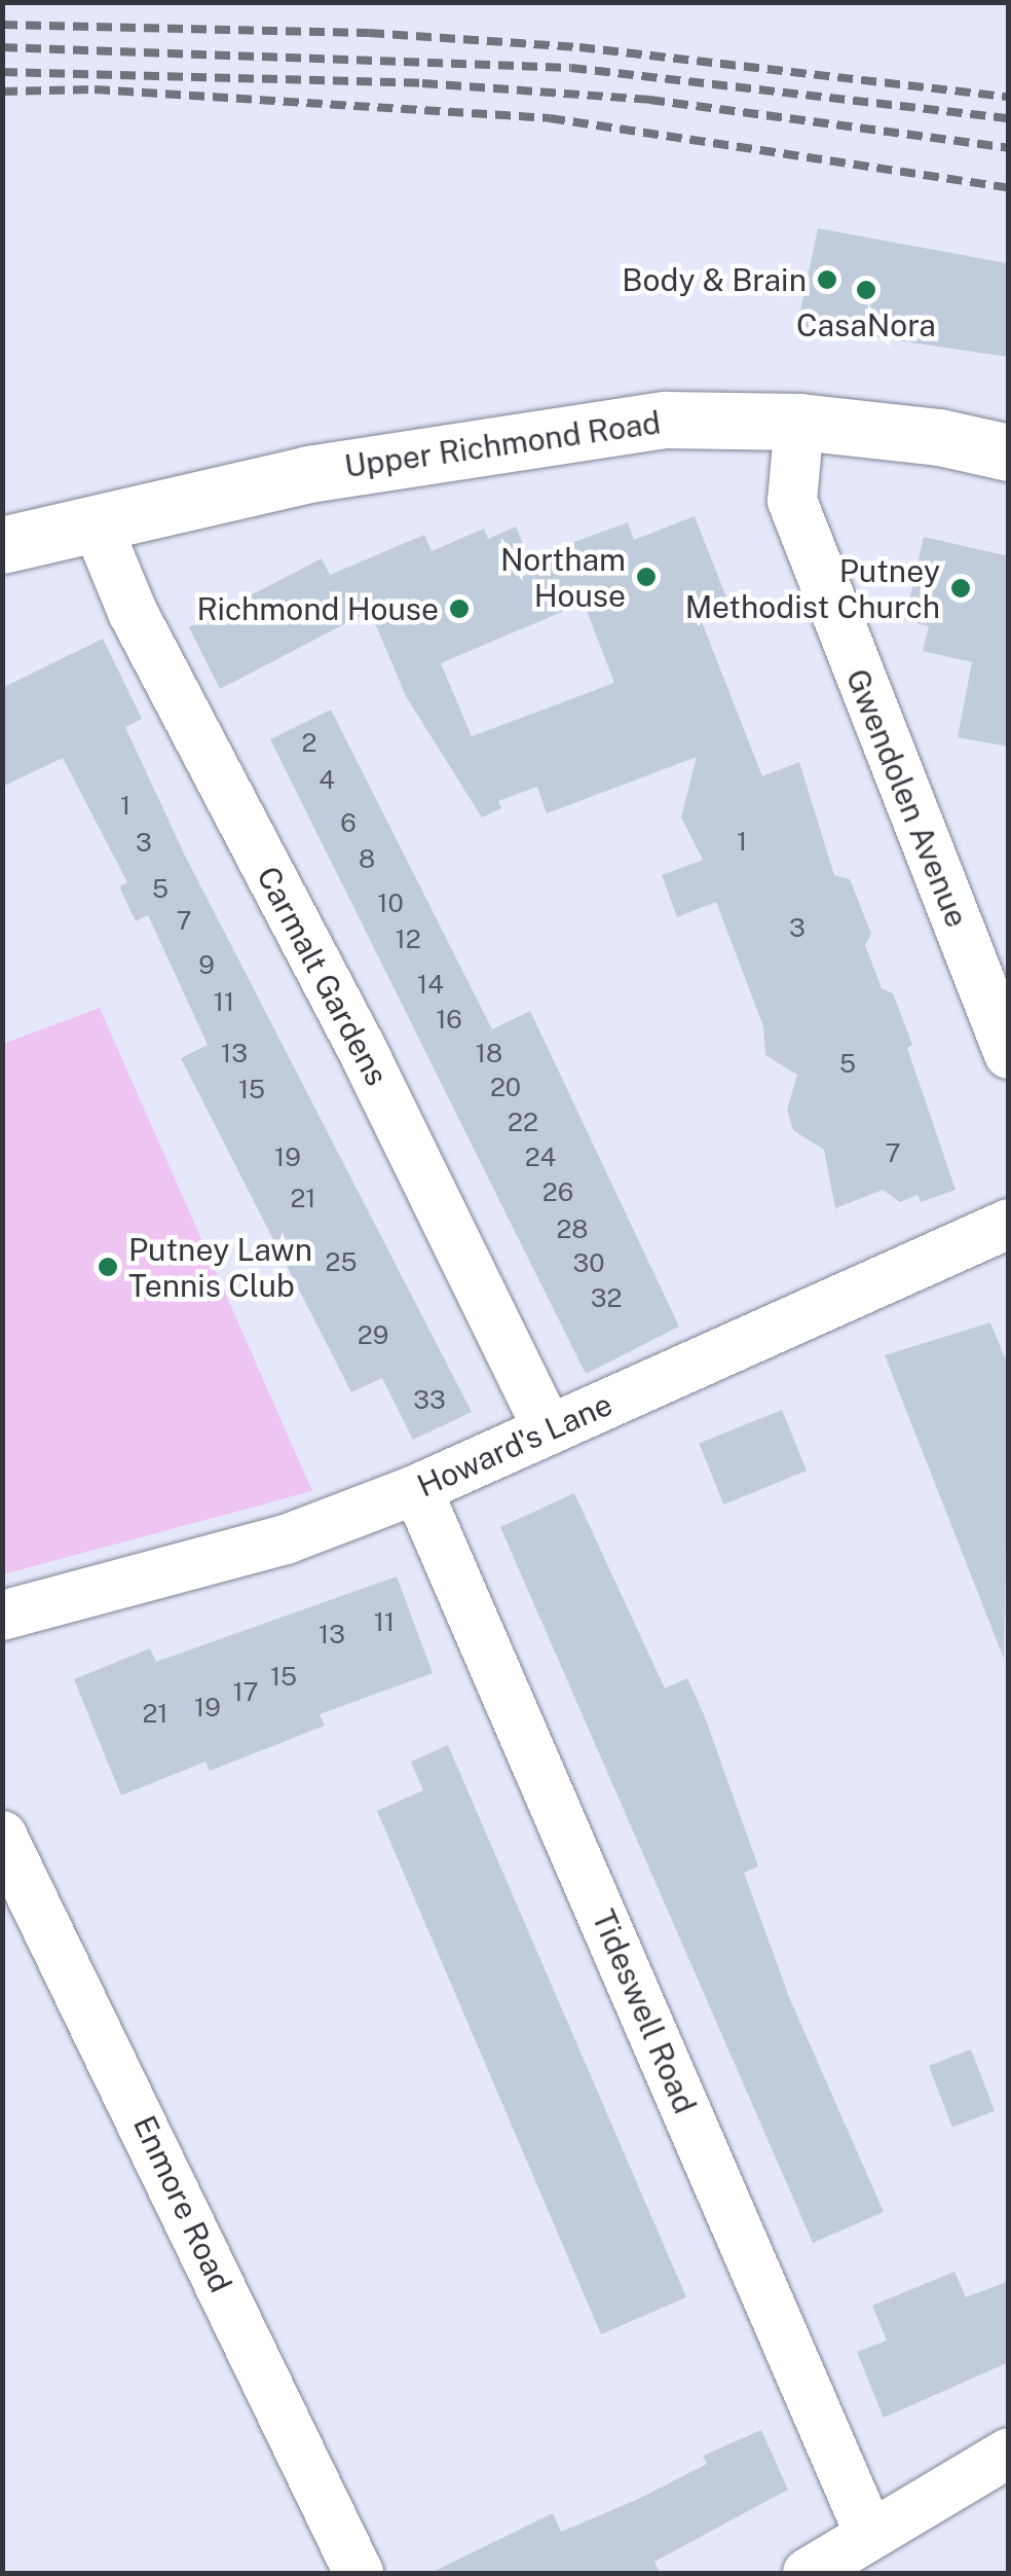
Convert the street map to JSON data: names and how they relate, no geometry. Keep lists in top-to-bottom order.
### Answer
{
  "streets": {
    "highway": ["Upper Richmond Road"],
    "street": [
      "Gwendolen Avenue",
      "Carmalt Gardens",
      "Howard's Lane",
      "Tideswell Road",
      "Enmore Road"
    ]
  },
  "crossings": [
    ["Upper Richmond Road", "Gwendolen Avenue"],
    ["Upper Richmond Road", "Carmalt Gardens"],
    ["Carmalt Gardens", "Howard's Lane"],
    ["Howard's Lane", "Tideswell Road"]
  ],
  "places": [
    "Body & Brain",
    "CasaNora",
    "Northam House",
    "Putney Methodist Church",
    "Richmond House",
    "Putney Lawn Tennis Club"
  ],
  "house_numbers": [
    "2",
    "4",
    "1",
    "6",
    "1",
    "3",
    "8",
    "5",
    "10",
    "7",
    "3",
    "12",
    "9",
    "14",
    "11",
    "16",
    "13",
    "18",
    "5",
    "20",
    "15",
    "22",
    "7",
    "19",
    "24",
    "26",
    "21",
    "28",
    "25",
    "30",
    "32",
    "29",
    "33",
    "11",
    "13",
    "15",
    "17",
    "19",
    "21"
  ]
}
